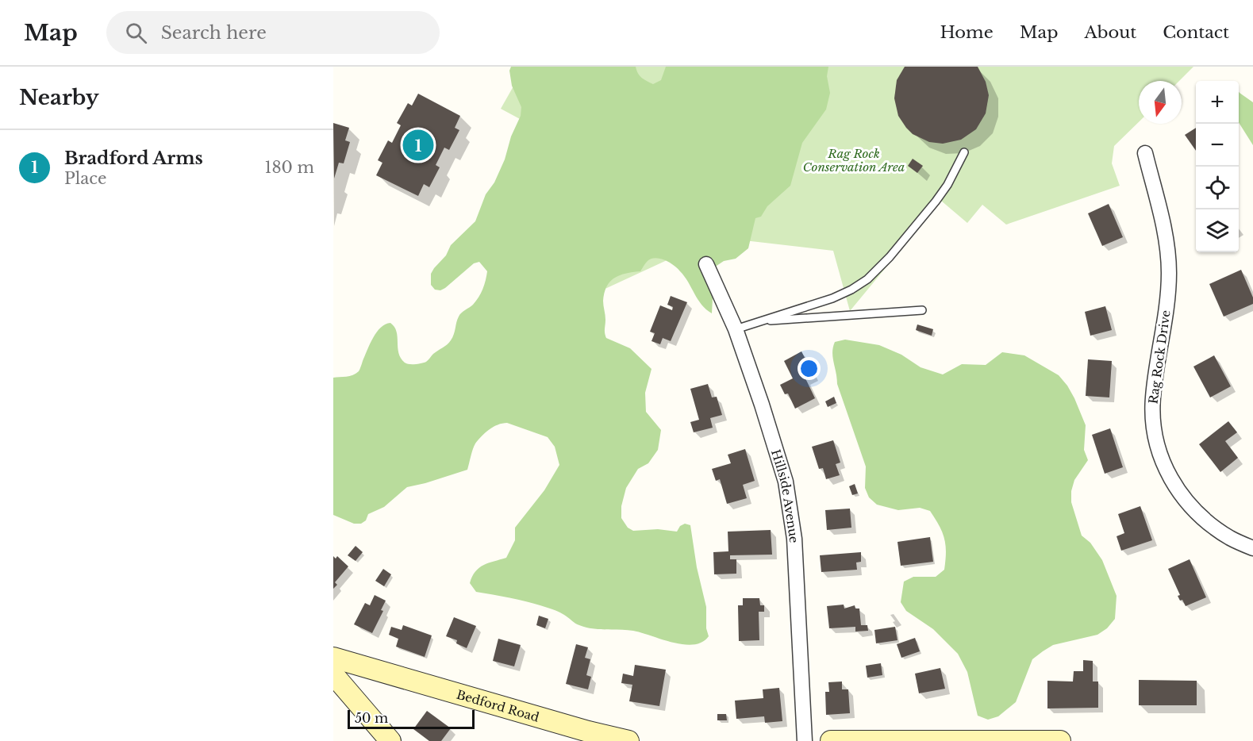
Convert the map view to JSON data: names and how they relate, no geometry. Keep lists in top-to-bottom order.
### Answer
{
  "streets": {
    "street": ["Rag Rock Drive", "Hillside Avenue", "Bedford Road"]
  },
  "parks": ["Rag Rock Conservation Area"],
  "scale_bar": "50 m",
  "north": "bottom",
  "page": {
    "header": "Map",
    "search": "Search here",
    "nav": [
      "Home",
      "Map",
      "About",
      "Contact"
    ],
    "heading": "Nearby",
    "map_buttons": ["+", "−"],
    "pins": "1",
    "list": [
      {
        "mark": "1",
        "name": "Bradford Arms",
        "note": "Place",
        "value": "180 m"
      }
    ],
    "scale": "50 m"
  }
}
